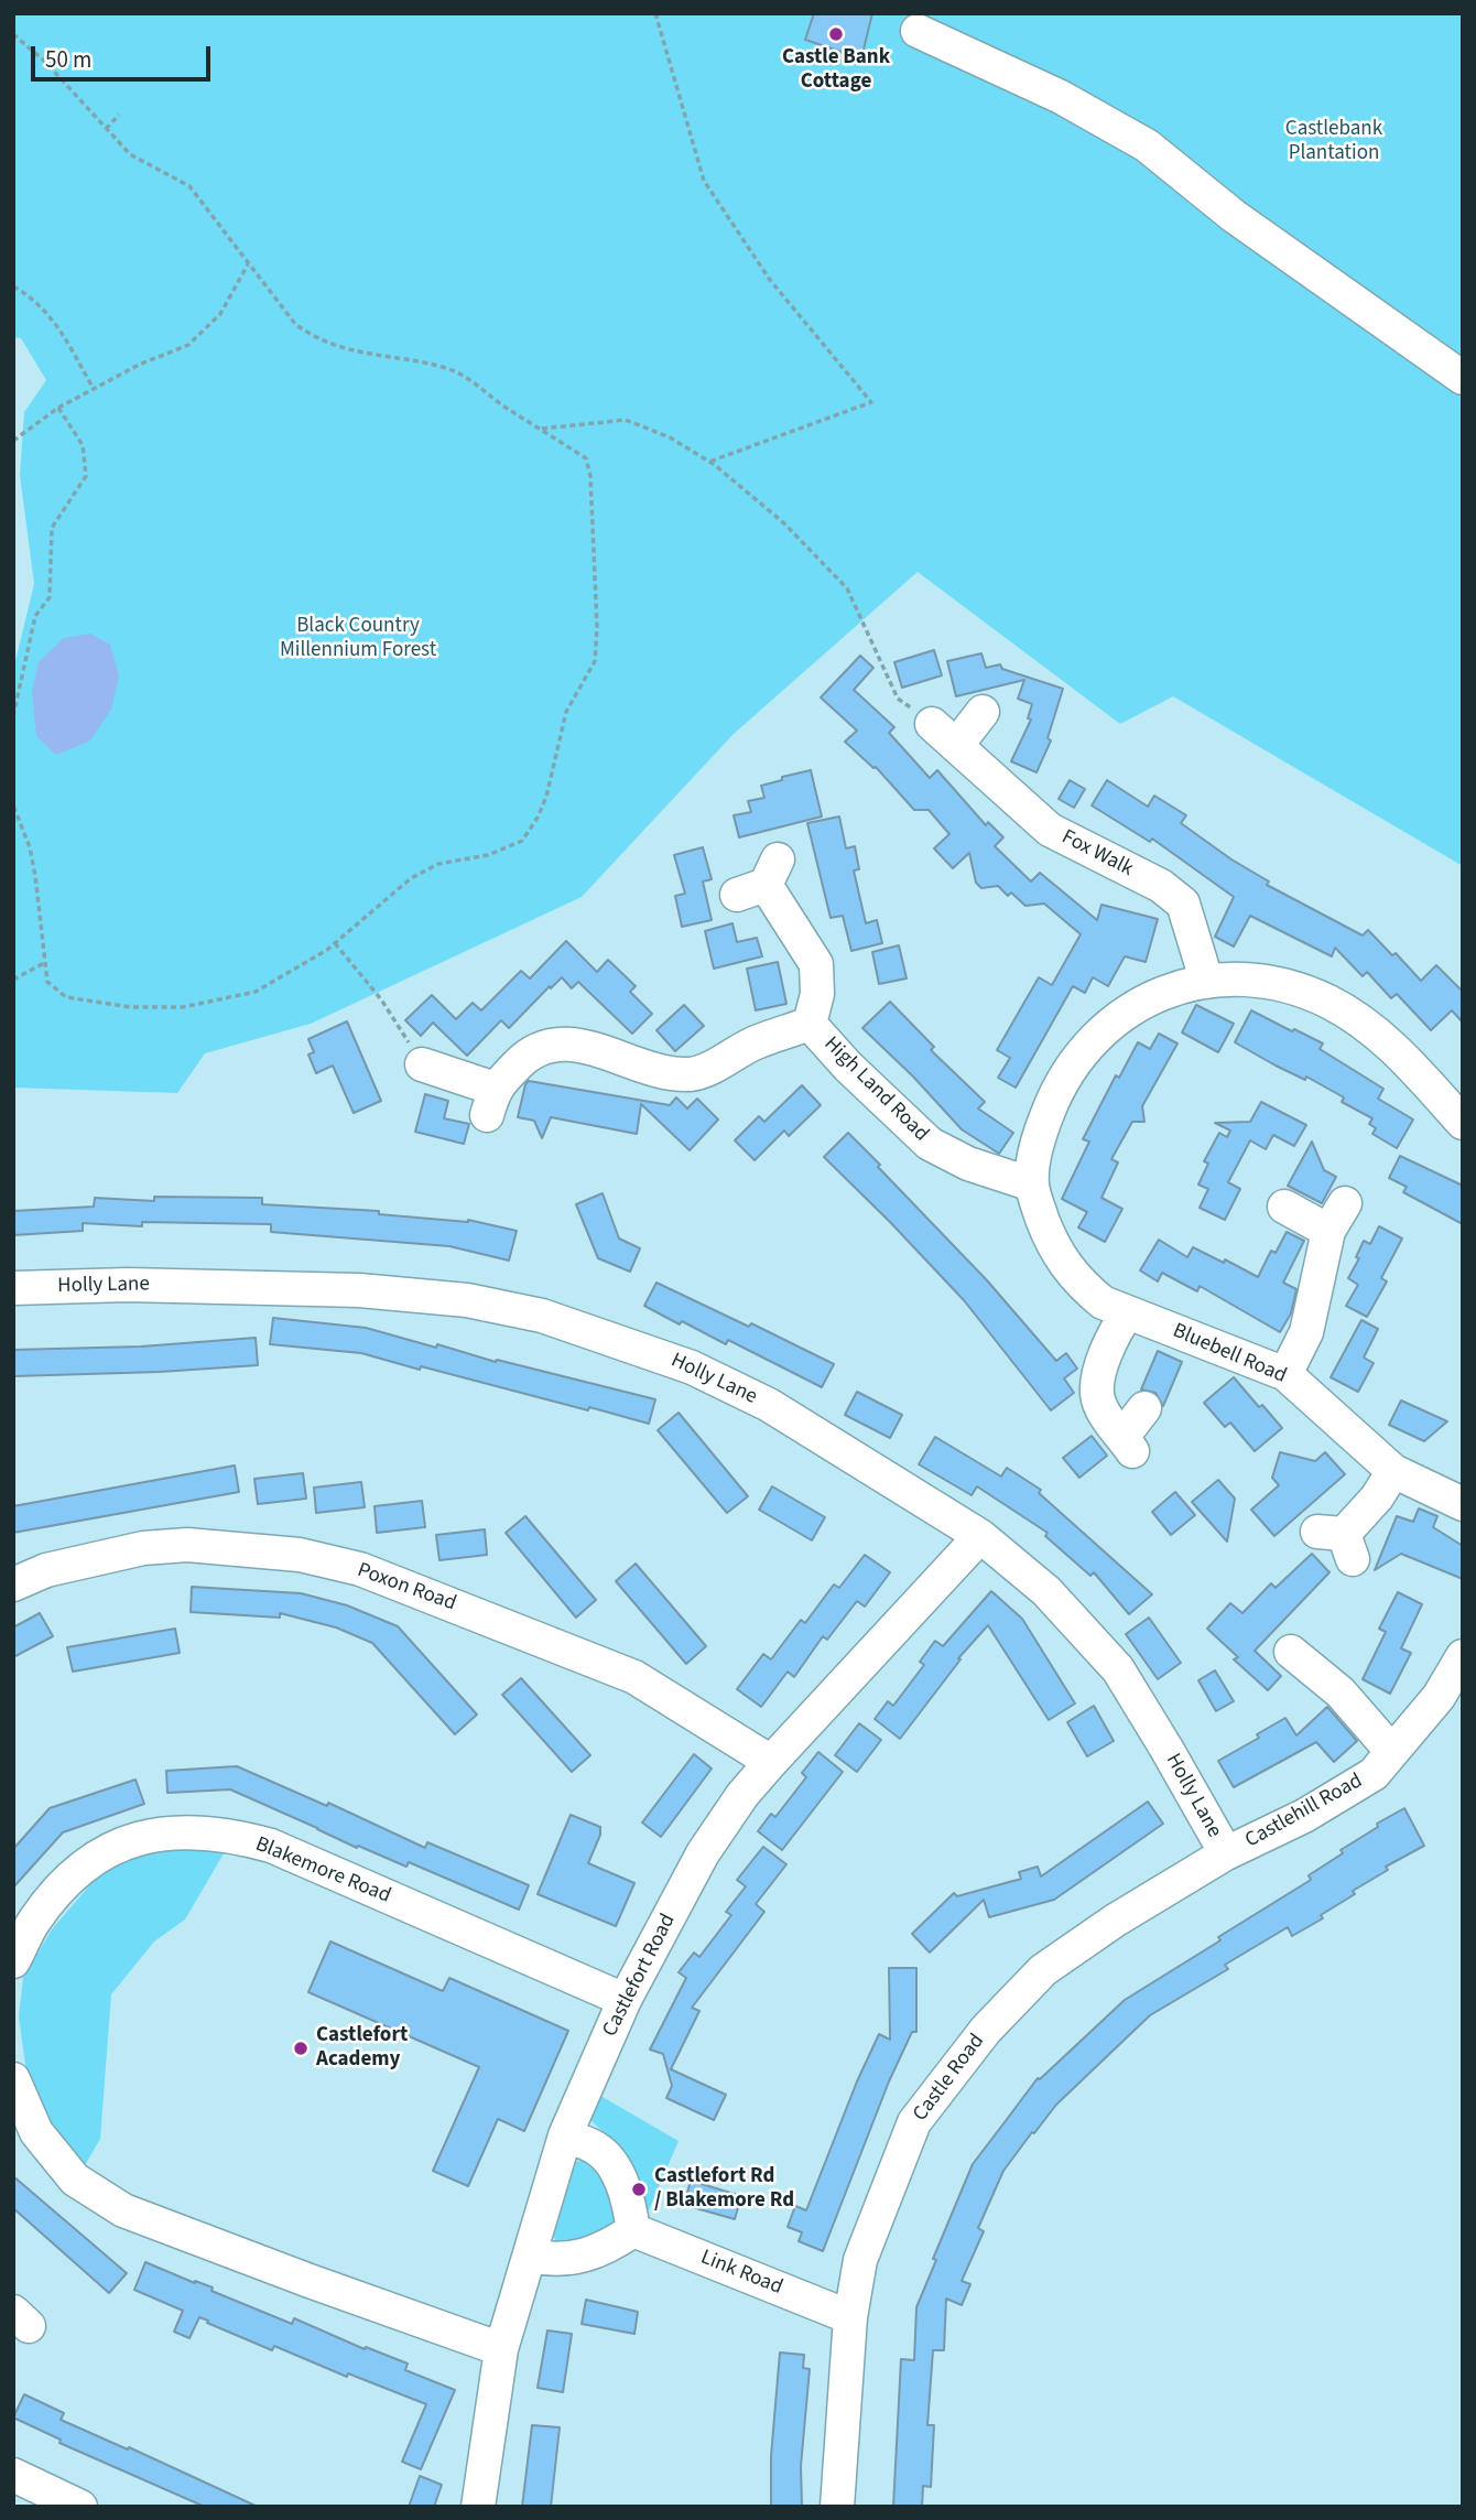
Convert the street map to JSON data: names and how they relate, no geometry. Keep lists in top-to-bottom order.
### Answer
{
  "streets": {
    "street": [
      "Fox Walk",
      "High Land Road",
      "Holly Lane",
      "Bluebell Road",
      "Poxon Road",
      "Castlehill Road",
      "Blakemore Road",
      "Castlefort Road",
      "Castle Road",
      "Link Road"
    ]
  },
  "crossings": [
    ["Fox Walk", "Bluebell Road"],
    ["High Land Road", "Bluebell Road"],
    ["Holly Lane", "Castlehill Road"],
    ["Holly Lane", "Castlefort Road"],
    ["Holly Lane", "Castle Road"],
    ["Poxon Road", "Castlefort Road"],
    ["Castlehill Road", "Castle Road"],
    ["Blakemore Road", "Castlefort Road"],
    ["Castle Road", "Link Road"]
  ],
  "parks": ["Castlebank Plantation", "Black Country Millennium Forest"],
  "places": ["Castle Bank Cottage", "Castlefort Academy", "Castlefort Rd / Blakemore Rd"],
  "scale_bar": "50 m"
}
